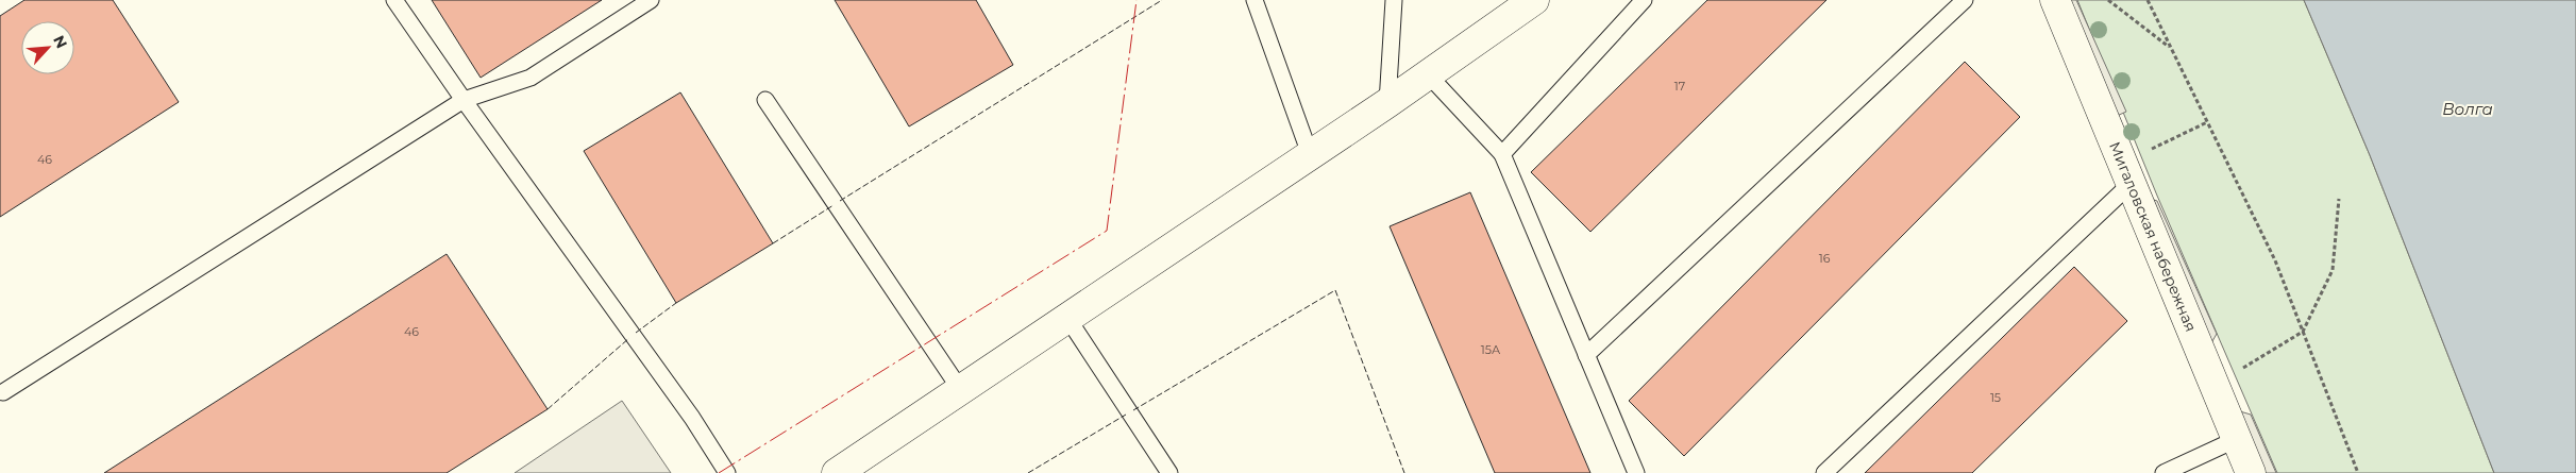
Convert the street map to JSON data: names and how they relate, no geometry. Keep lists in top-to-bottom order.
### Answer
{
  "streets": {
    "street": ["Мигаловская набережная"]
  },
  "water": ["Волга"],
  "house_numbers": [
    "17",
    "46",
    "16",
    "46",
    "15А",
    "15"
  ],
  "north": "top right"
}
